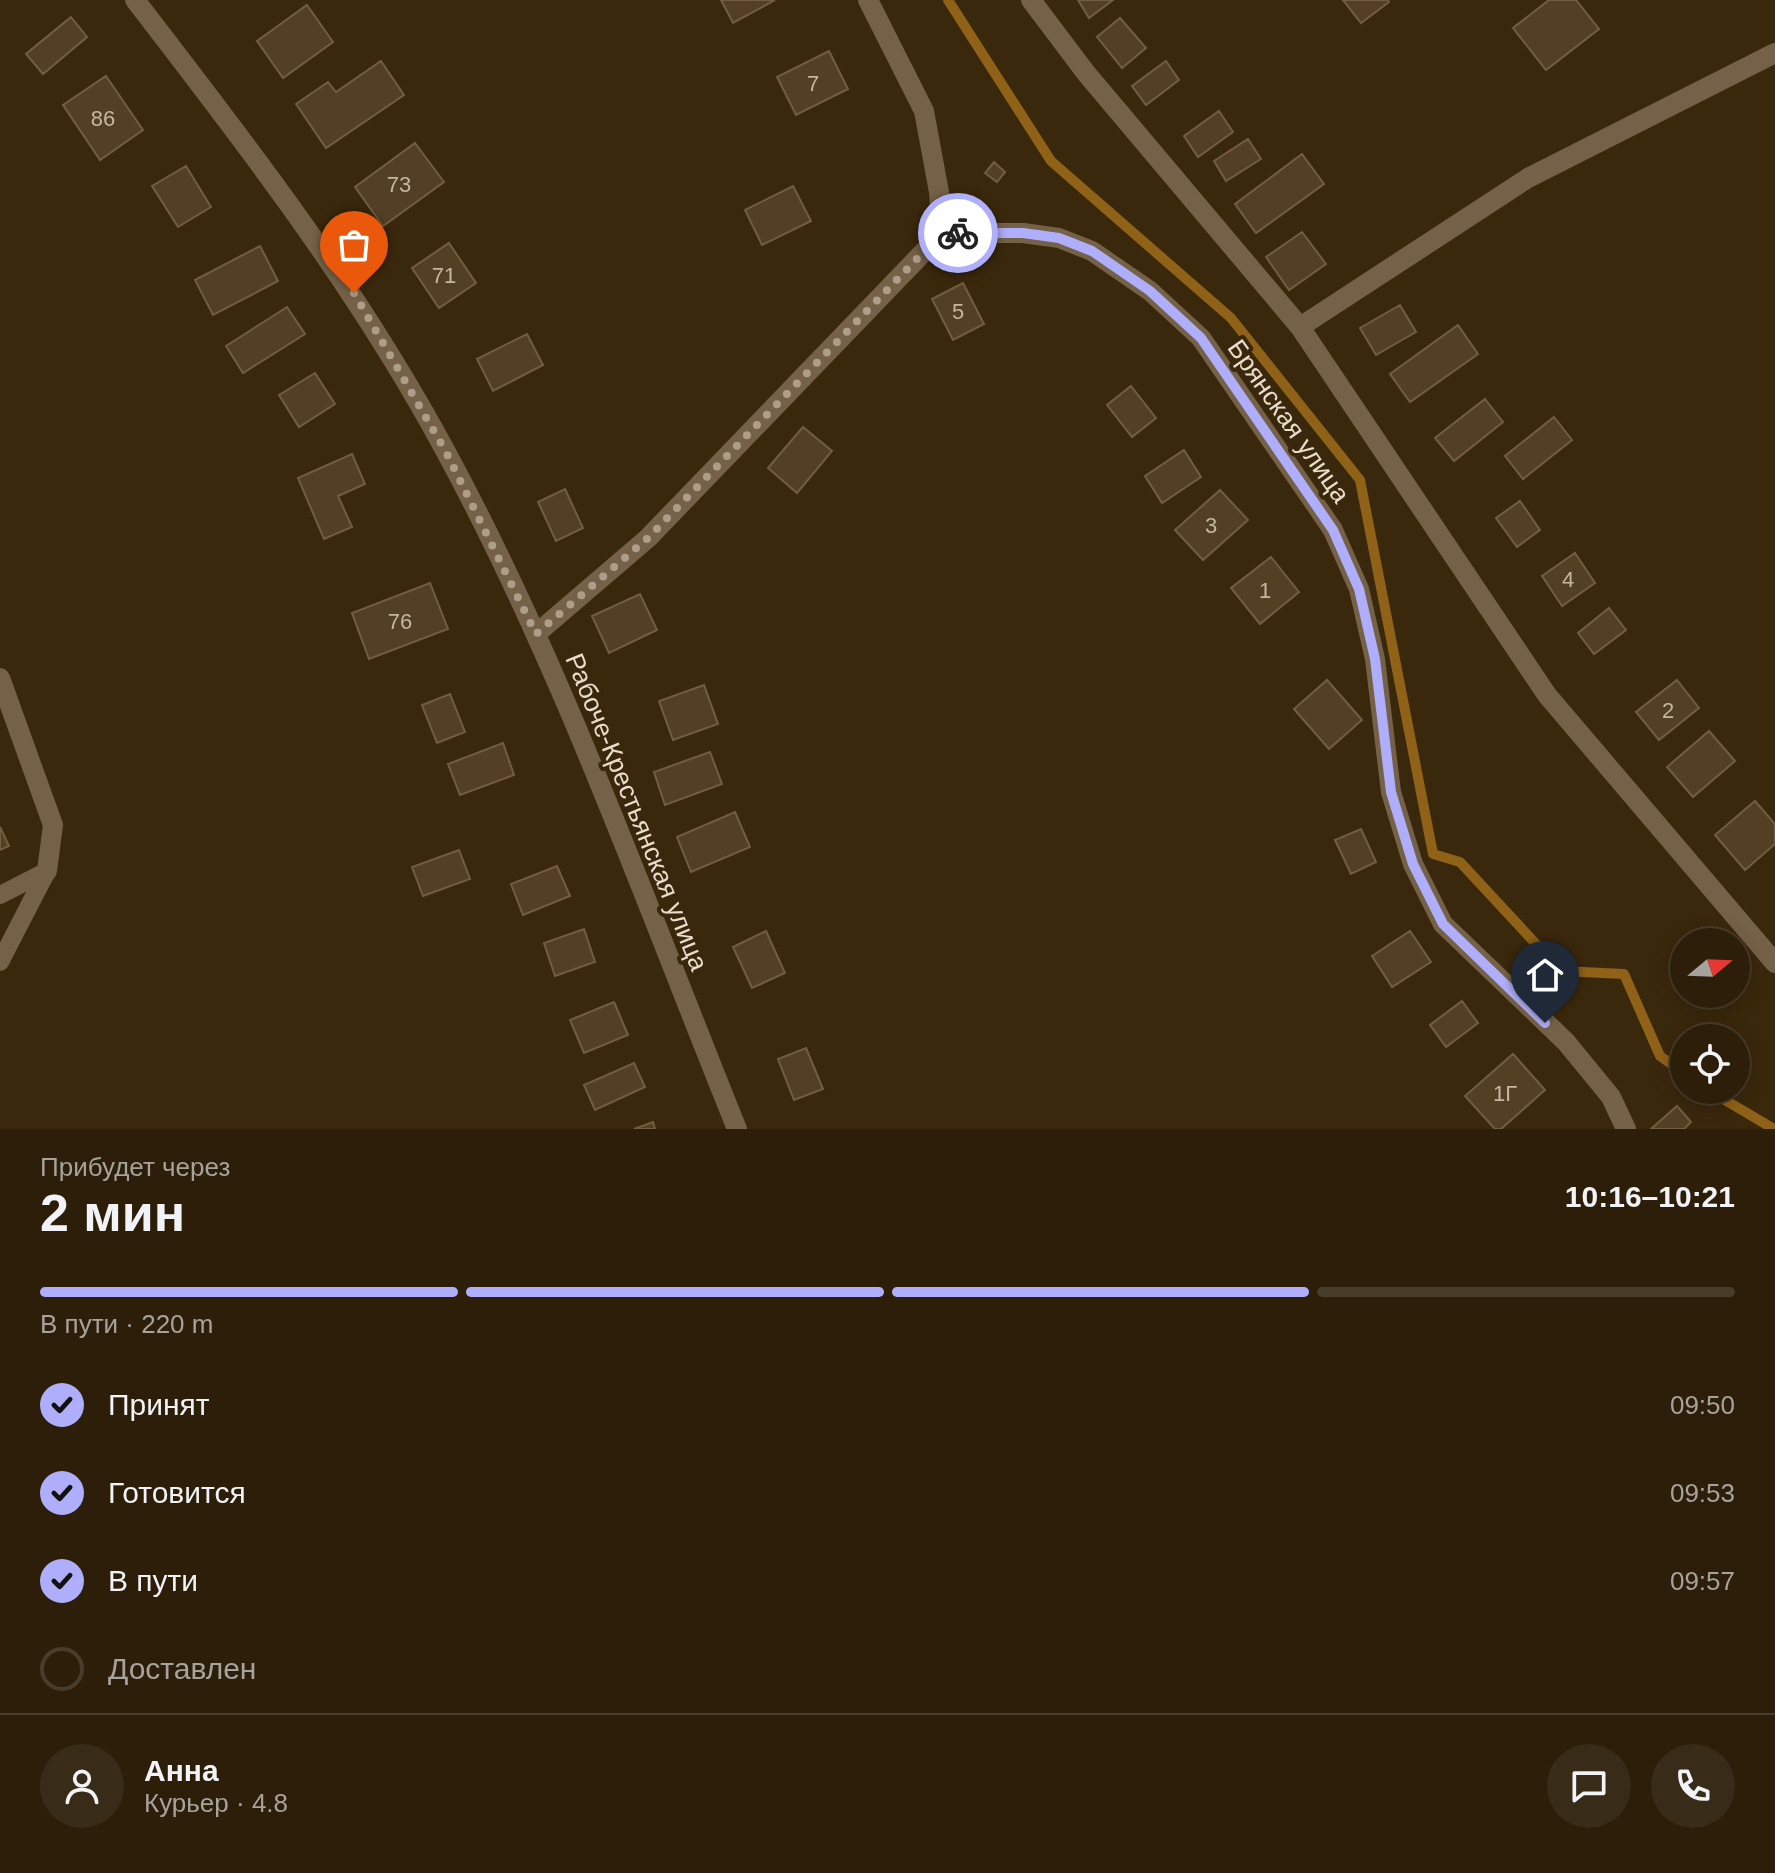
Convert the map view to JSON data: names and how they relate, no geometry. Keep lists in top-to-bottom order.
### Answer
{
  "streets": {
    "street": ["Брянская улица", "Рабоче-Крестьянская улица"]
  },
  "house_numbers": [
    "7",
    "86",
    "73",
    "71",
    "5",
    "3",
    "4",
    "1",
    "76",
    "2",
    "1Г"
  ],
  "north": "right",
  "page": {
    "heading": ["2 мин", "Прибудет через", "10:16–10:21"],
    "panel": ["Анна", "Курьер · 4.8"],
    "bar": "В пути · 220 m",
    "list": [
      ["Принят", "09:50"],
      ["Готовится", "09:53"],
      ["В пути", "09:57"],
      "Доставлен"
    ]
  }
}
